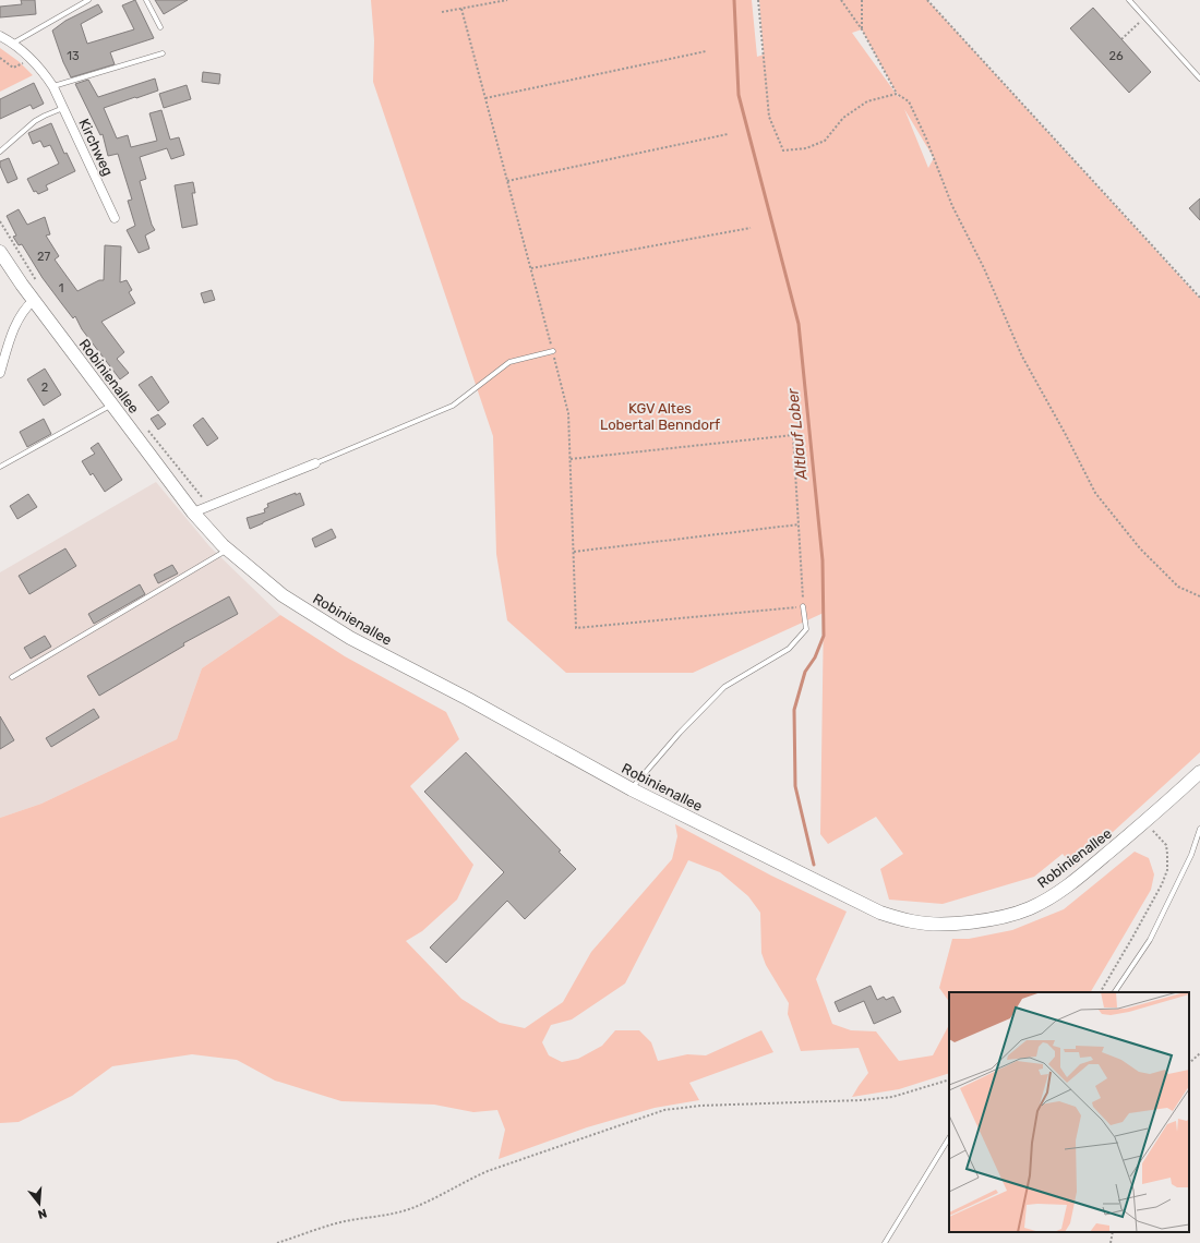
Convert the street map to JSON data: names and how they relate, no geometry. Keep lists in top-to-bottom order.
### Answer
{
  "streets": {
    "street": ["Kirchweg", "Robinienallee"]
  },
  "water": ["Altlauf Lober"],
  "parks": ["KGV Altes Lobertal Benndorf"],
  "house_numbers": [
    "13",
    "26",
    "27",
    "1",
    "2"
  ],
  "north": "bottom"
}
